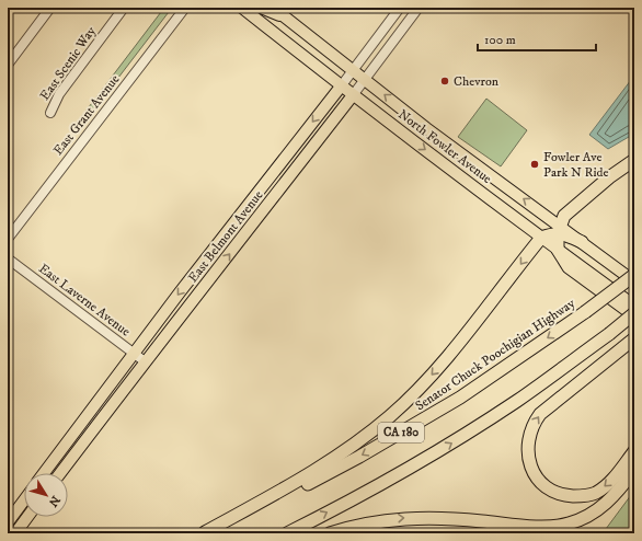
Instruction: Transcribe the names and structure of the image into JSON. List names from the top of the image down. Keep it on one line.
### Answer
{"streets":{"highway":["Senator Chuck Poochigian Highway","CA 180"],"main road":["North Fowler Avenue","East Belmont Avenue"],"street":["East Scenic Way","East Grant Avenue","East Laverne Avenue"]},"crossings":[["North Fowler Avenue","East Belmont Avenue"],["East Belmont Avenue","East Laverne Avenue"]],"places":["Chevron","Fowler Ave Park N Ride"],"scale_bar":"100 m","north":"bottom right"}
